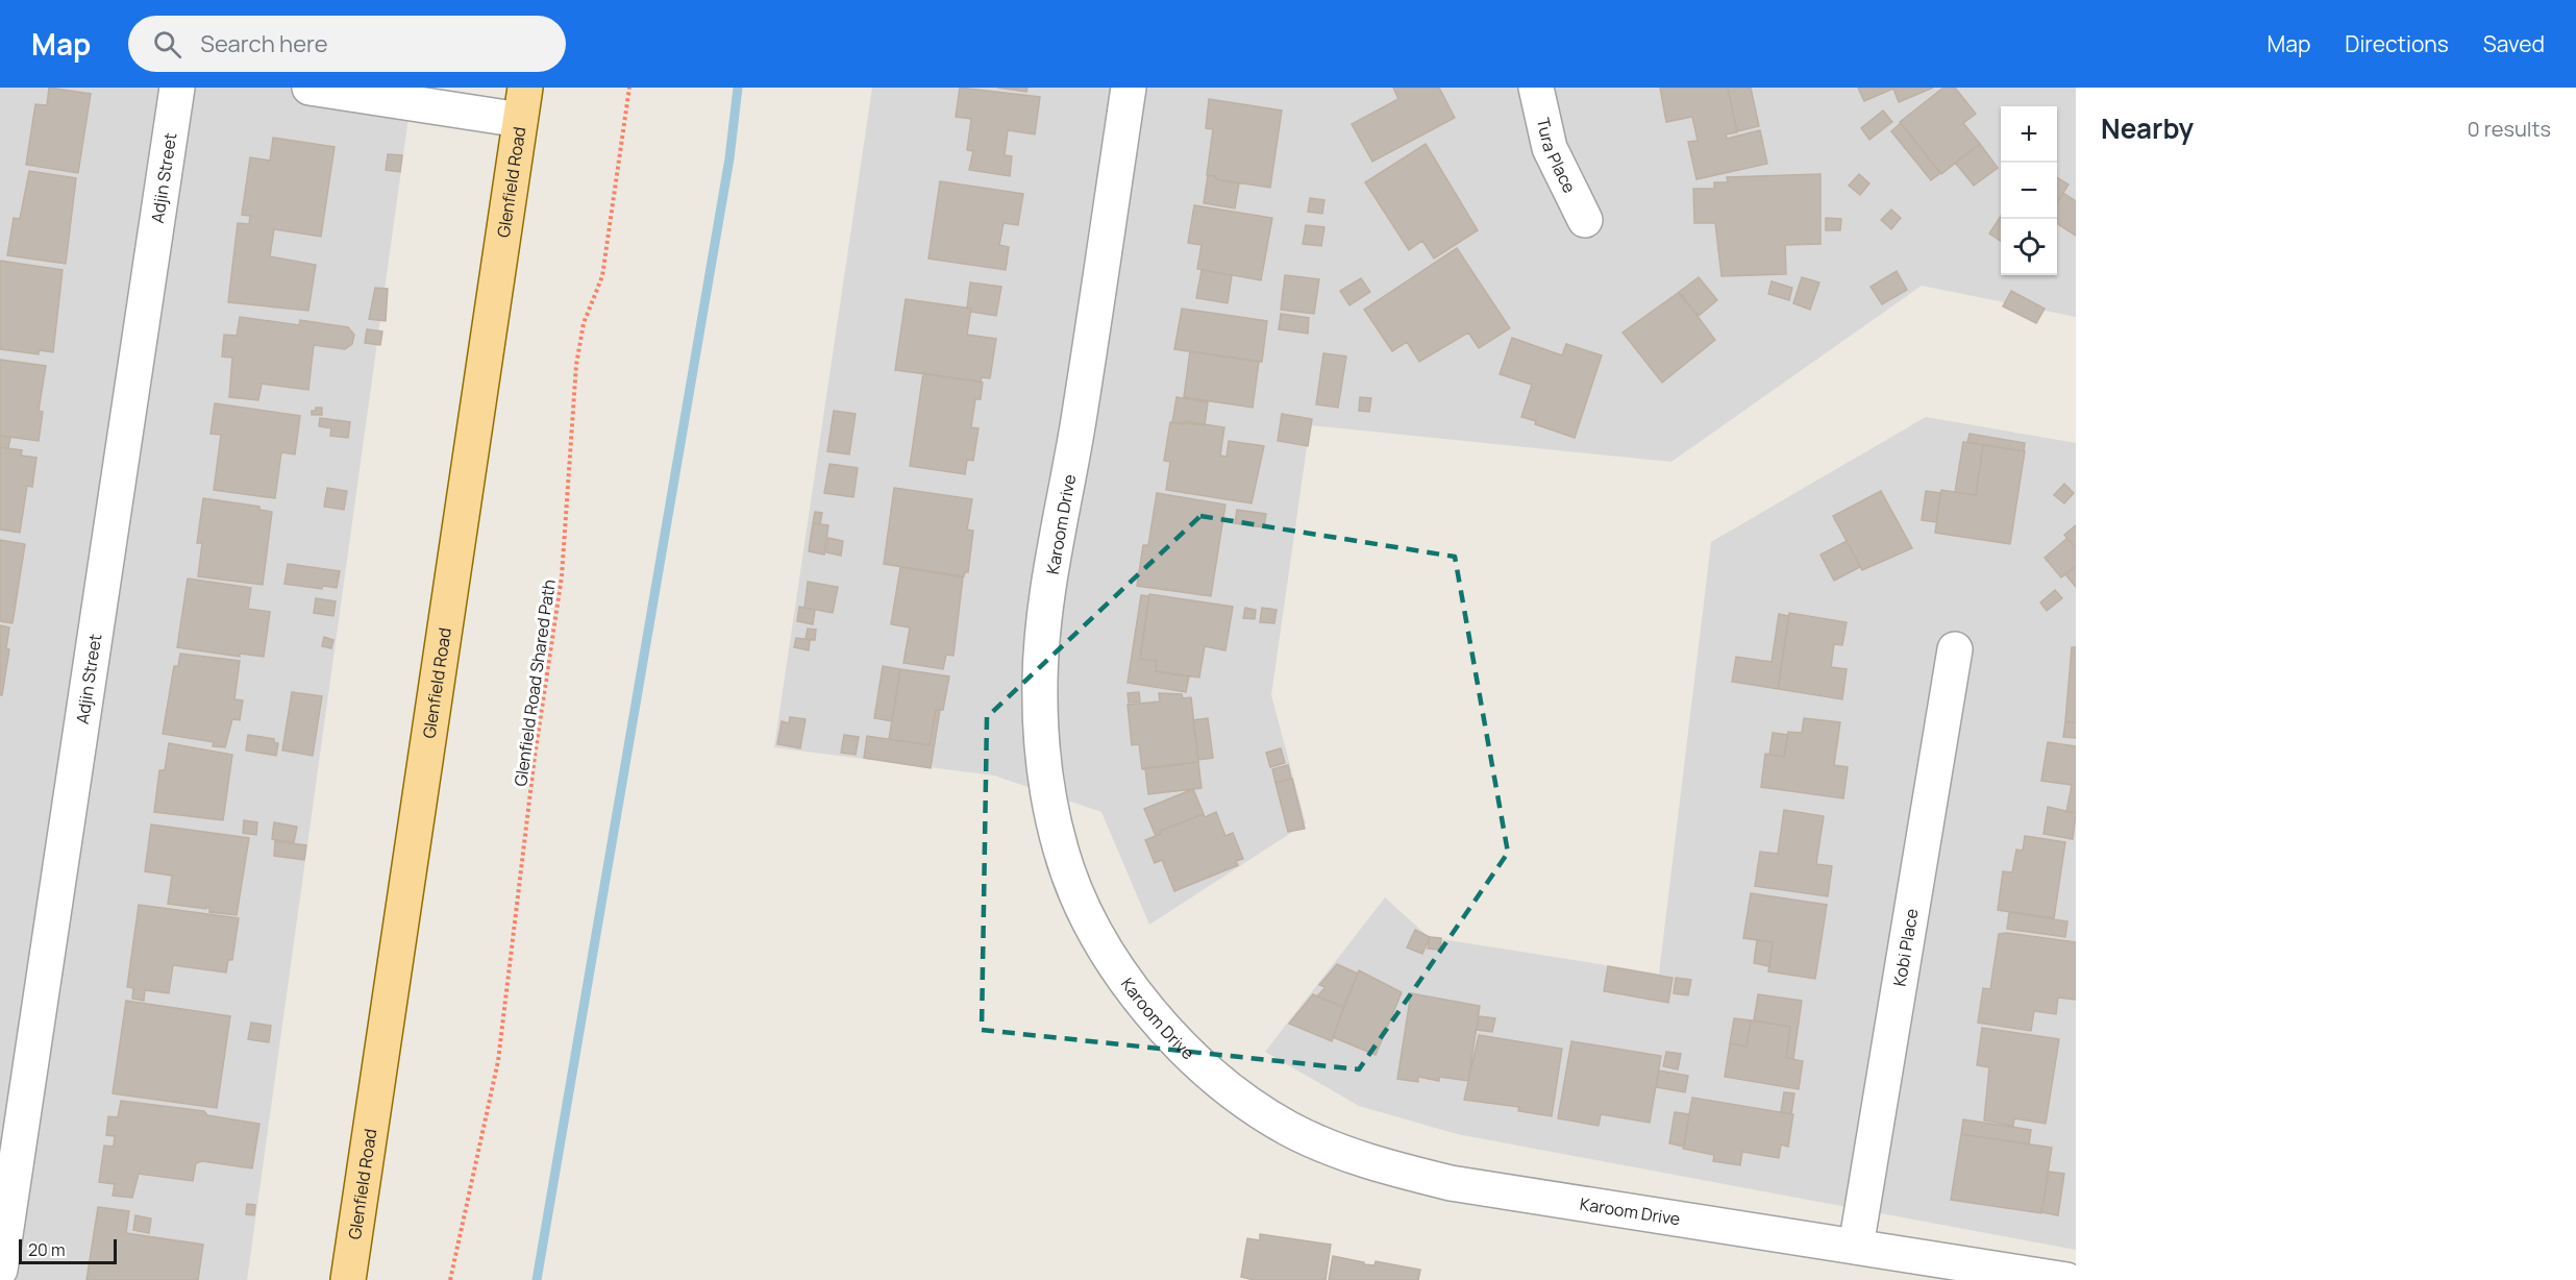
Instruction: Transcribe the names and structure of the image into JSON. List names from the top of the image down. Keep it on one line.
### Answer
{"streets":{"main road":["Glenfield Road"],"street":["Tura Place","Adjin Street","Karoom Drive","Kobi Place"],"path":["Glenfield Road Shared Path"]},"crossings":[["Karoom Drive","Kobi Place"]],"scale_bar":"20 m","page":{"header":"Map","search":"Search here","nav":["Map","Directions","Saved"],"heading":["Nearby","0 results"],"map_buttons":["+","−"],"scale":"20 m"}}
